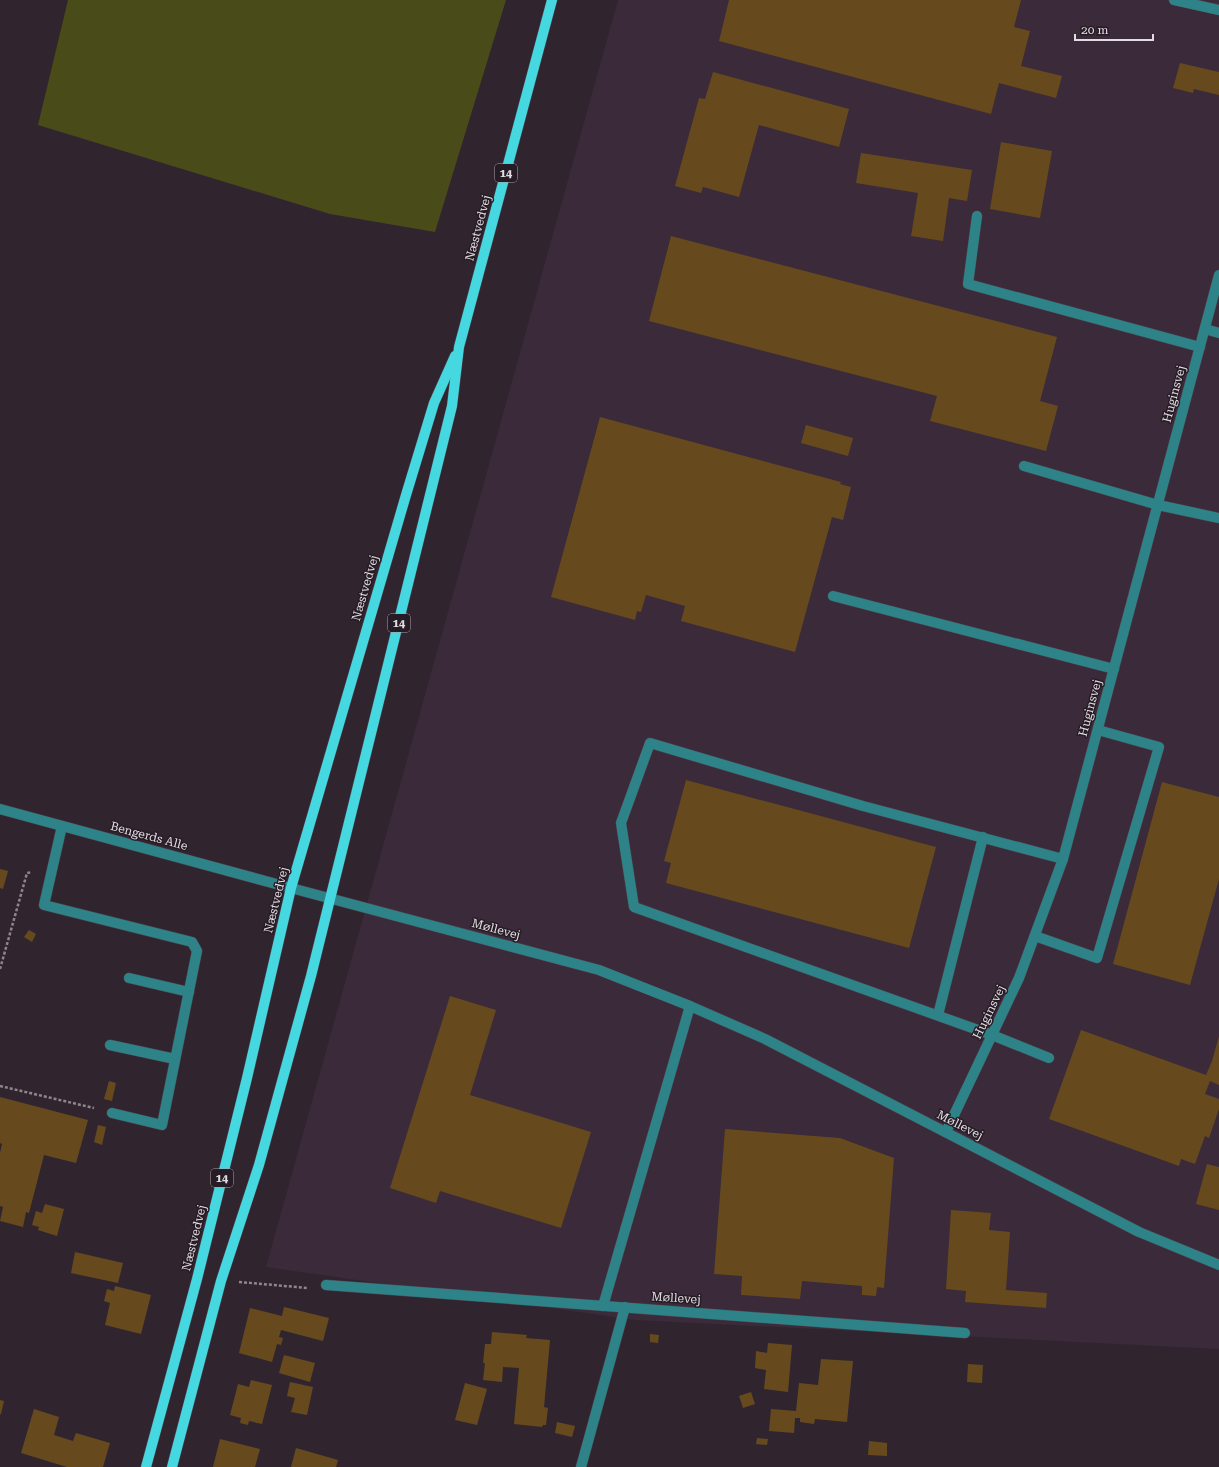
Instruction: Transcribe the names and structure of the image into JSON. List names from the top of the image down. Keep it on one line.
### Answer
{"streets":{"main road":["14","Næstvedvej"],"street":["Huginsvej","Bengerds Alle","Møllevej"]},"crossings":[["Næstvedvej","Bengerds Alle"],["Næstvedvej","Møllevej"],["Huginsvej","Møllevej"],["Bengerds Alle","Møllevej"]],"scale_bar":"20 m"}
